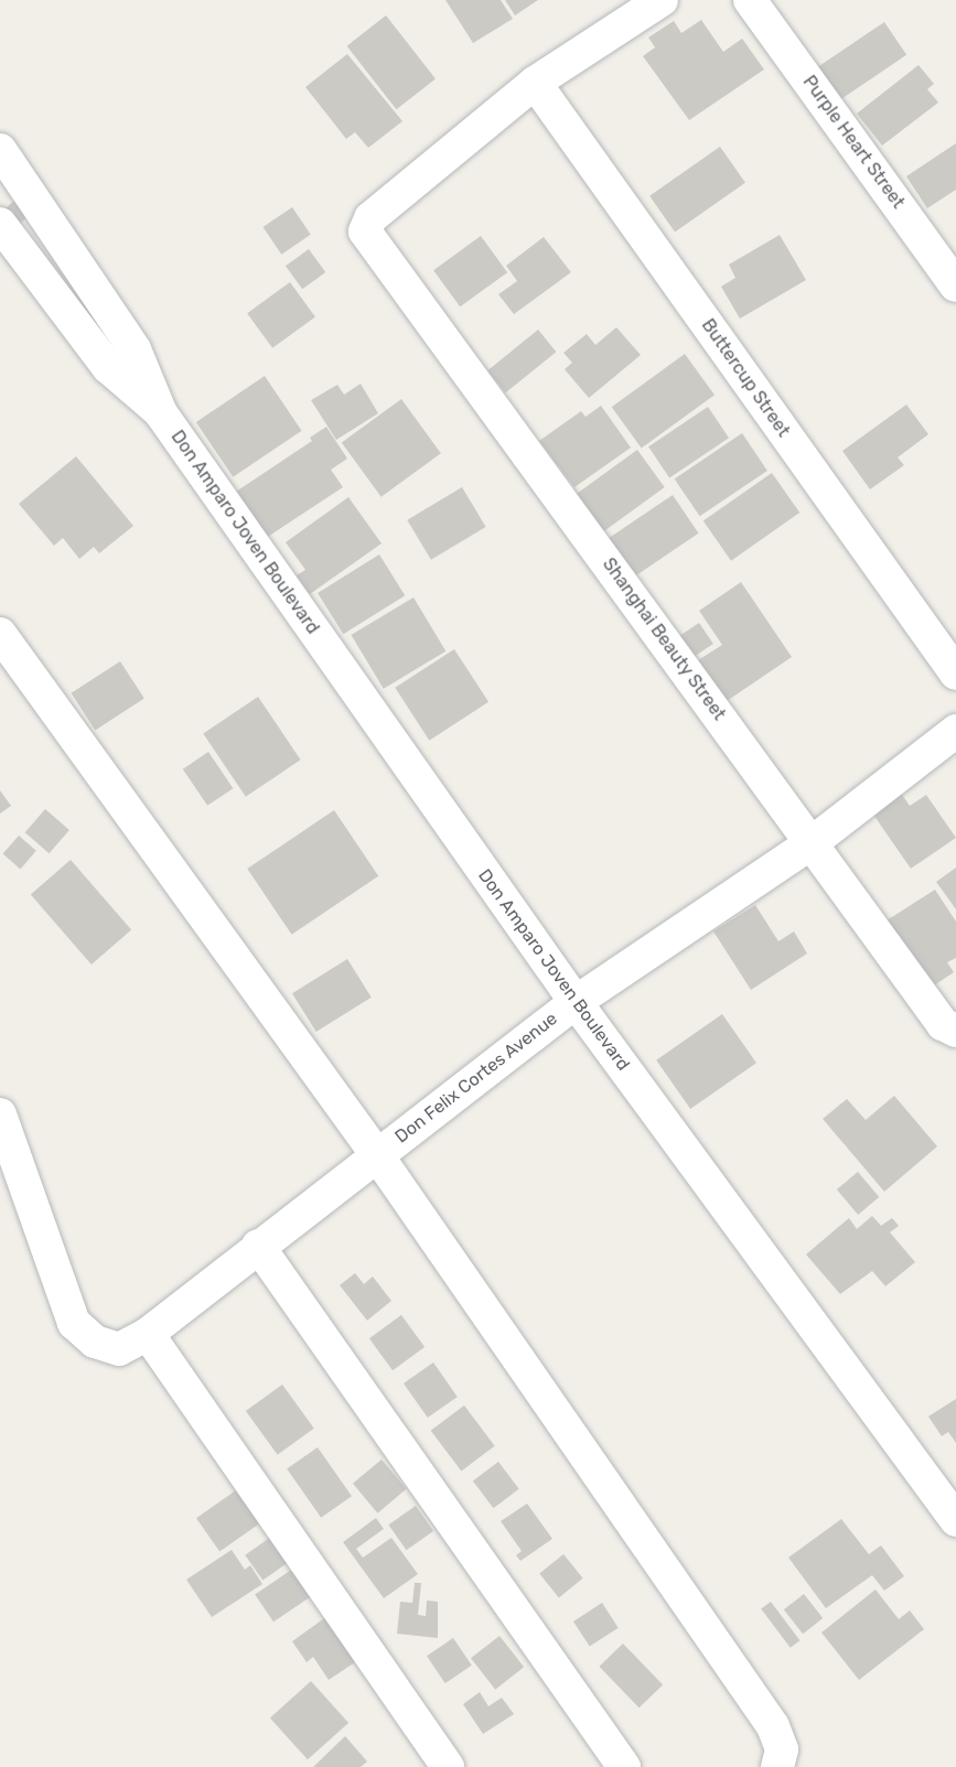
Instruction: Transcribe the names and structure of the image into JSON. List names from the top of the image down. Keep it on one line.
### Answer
{"streets":{"street":["Purple Heart Street","Buttercup Street","Don Amparo Joven Boulevard","Shanghai Beauty Street","Don Felix Cortes Avenue"]},"crossings":[["Buttercup Street","Shanghai Beauty Street"],["Don Amparo Joven Boulevard","Don Felix Cortes Avenue"],["Shanghai Beauty Street","Don Felix Cortes Avenue"]]}
